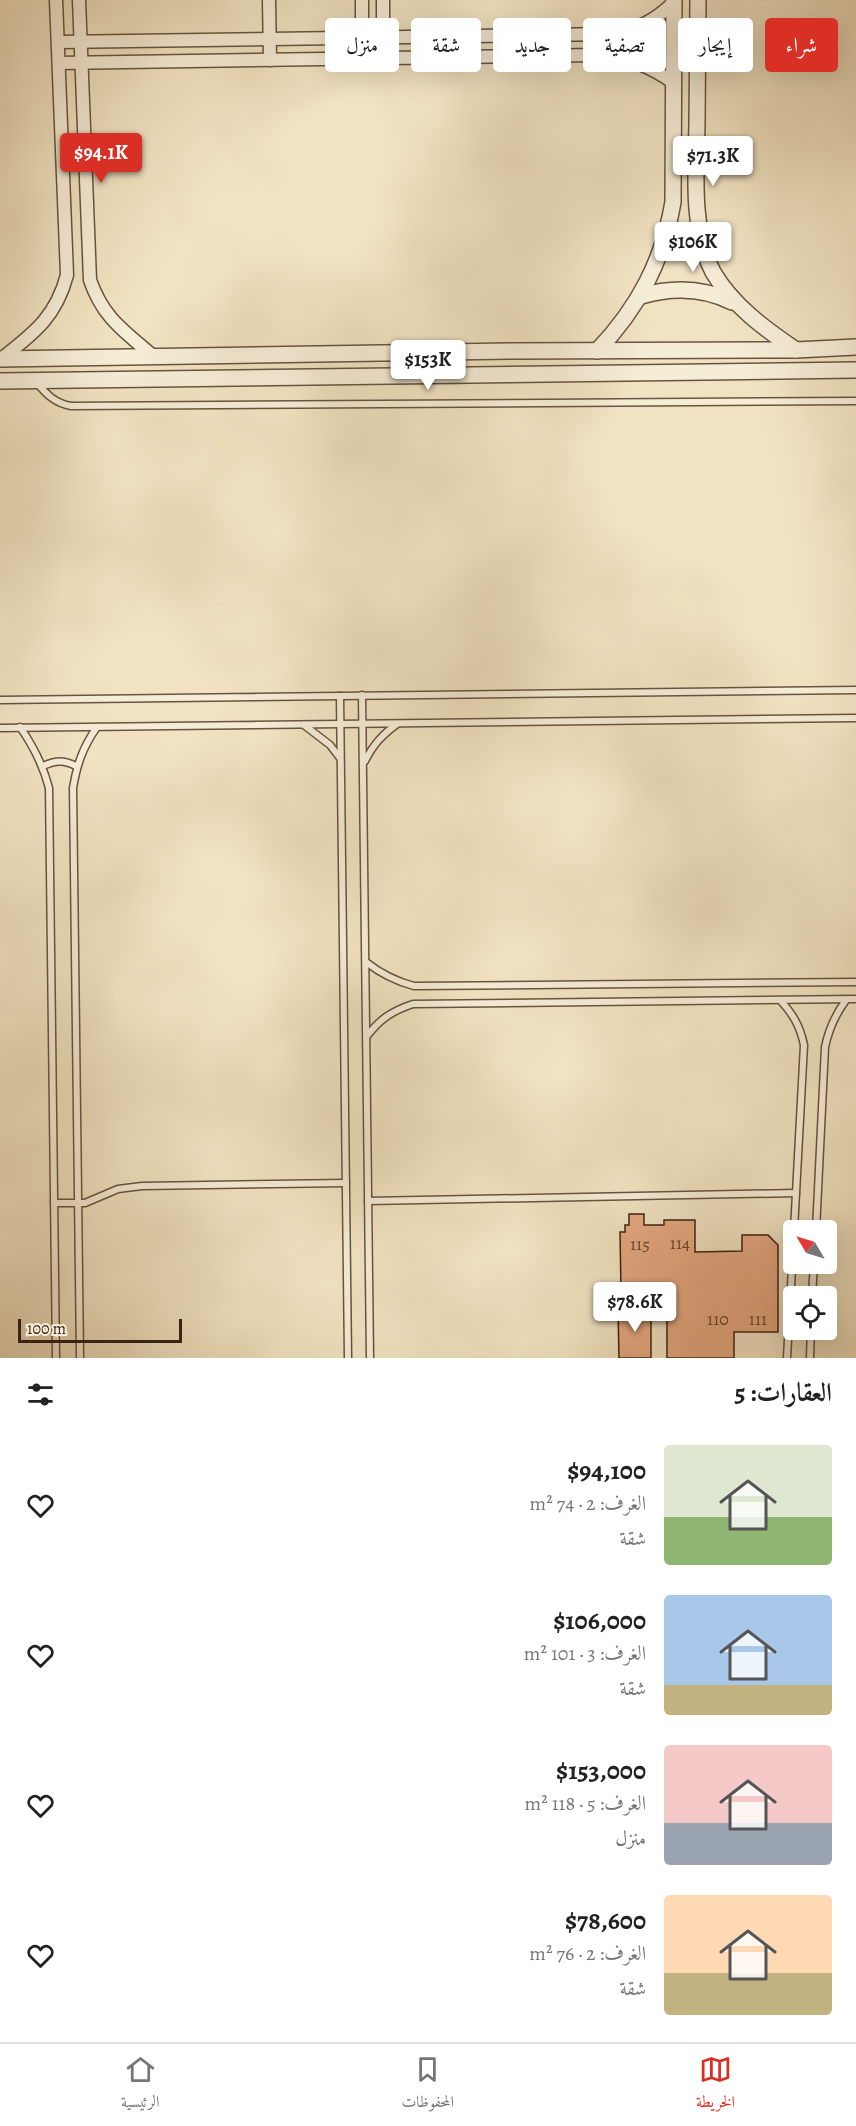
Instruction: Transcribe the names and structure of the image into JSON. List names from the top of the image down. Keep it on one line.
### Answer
{"house_numbers":["114","115","110","111"],"scale_bar":"100 m","north":"top left","page":{"chip":["شراء","إيجار","تصفية","جديد","شقة","منزل"],"price":["$94.1K","$71.3K","$106K","$153K","$78.6K"],"scale":"100 m","heading":"العقارات: 5","list":[{"name":"$94,100","note":"الغرف: 2 · 74 m² · شقة"},{"name":"$106,000","note":"الغرف: 3 · 101 m² · شقة"},{"name":"$153,000","note":"الغرف: 5 · 118 m² · منزل"},{"name":"$78,600","note":"الغرف: 2 · 76 m² · شقة"}],"tabs":["الخريطة","المحفوظات","الرئيسية"]}}
